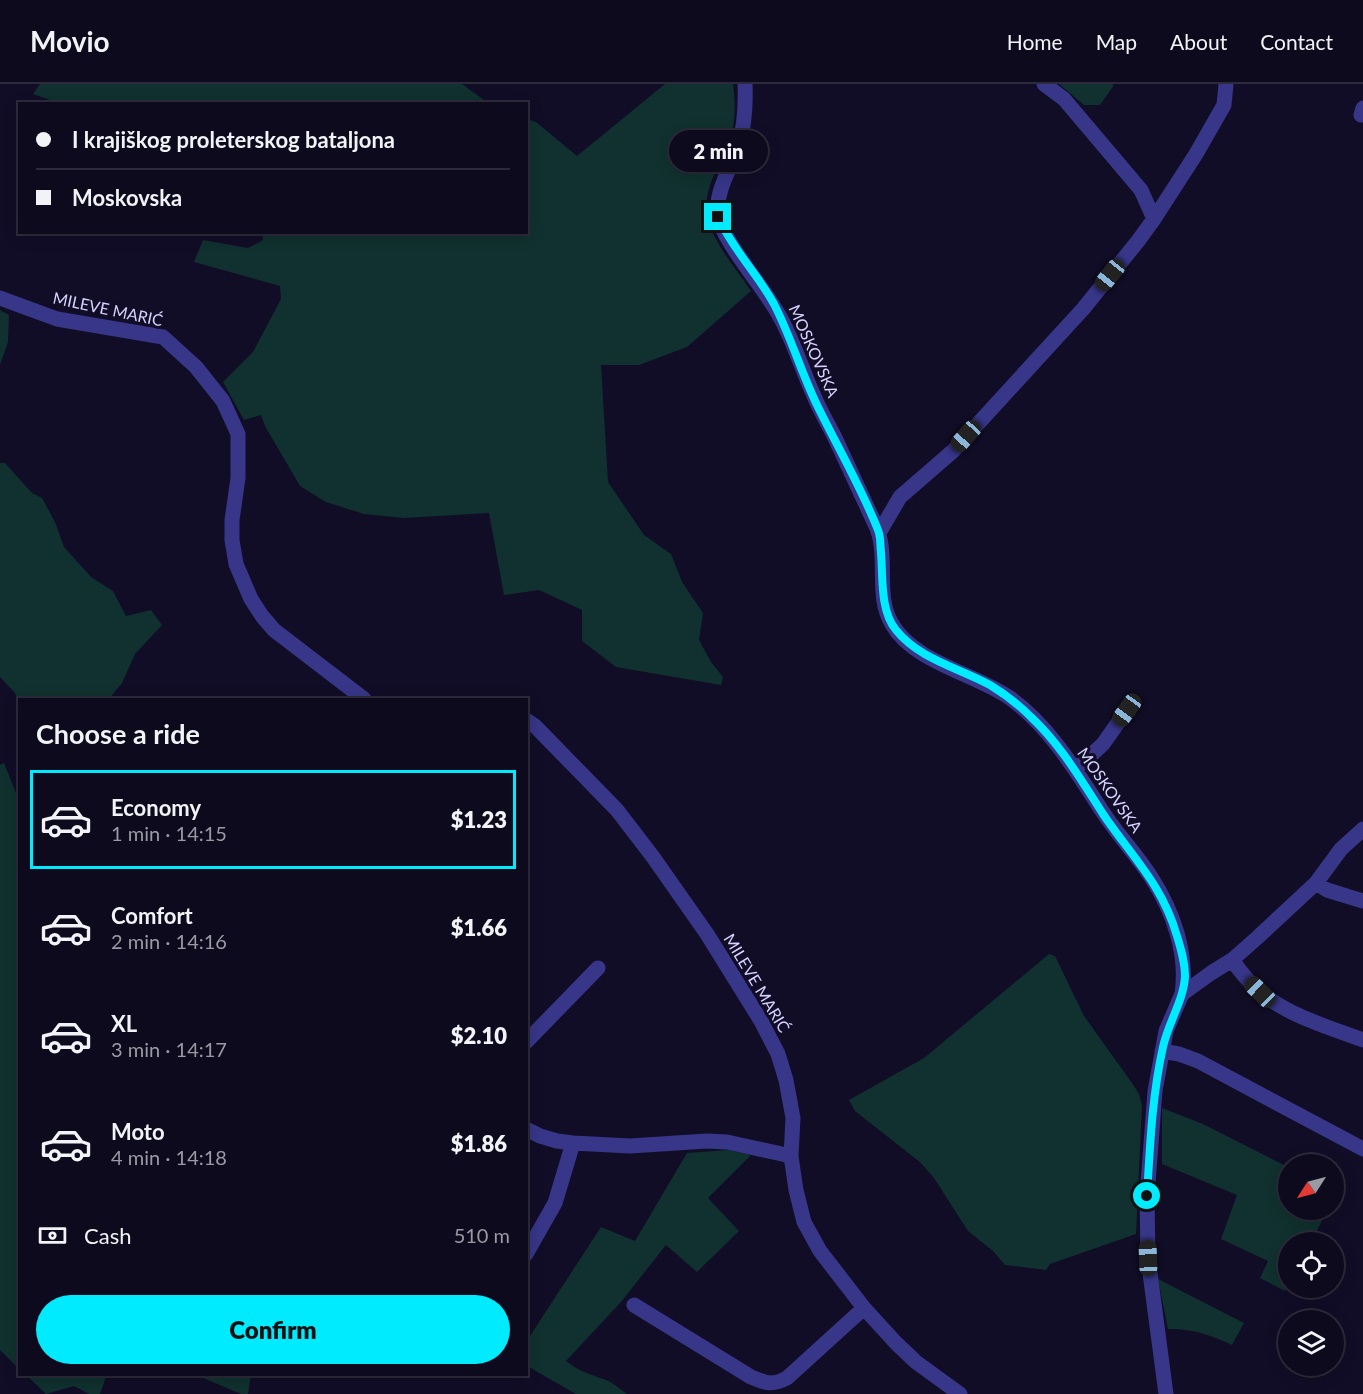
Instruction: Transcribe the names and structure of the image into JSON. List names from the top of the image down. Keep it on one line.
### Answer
{"streets":{"street":["MILEVE MARIĆ","MOSKOVSKA"]},"north":"bottom left","page":{"header":"Movio","nav":["Home","Map","About","Contact"],"banner":["I krajiškog proleterskog bataljona","Moskovska"],"bubble":"2 min","heading":"Choose a ride","list":[{"name":"Economy","note":"1 min · 14:15","value":"$1.23"},{"name":"Comfort","note":"2 min · 14:16","value":"$1.66"},{"name":"XL","note":"3 min · 14:17","value":"$2.10"},{"name":"Moto","note":"4 min · 14:18","value":"$1.86"}],"pay":["Cash","510 m"],"buttons":"Confirm"}}
